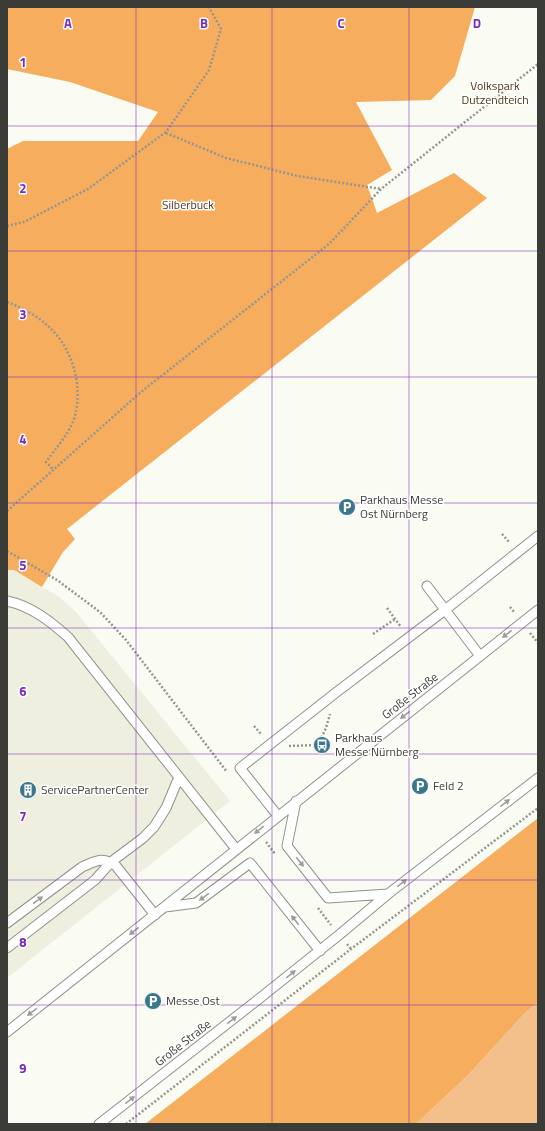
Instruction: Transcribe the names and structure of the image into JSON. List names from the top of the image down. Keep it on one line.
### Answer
{"streets":{"lane":["Große Straße"]},"parks":["Volkspark Dutzendteich","Silberbuck"],"places":{"parking":["Parkhaus Messe Ost Nürnberg","Feld 2","Messe Ost"],"bus stop":["Parkhaus Messe Nürnberg"],"building":["ServicePartnerCenter"]},"grid":{"columns":["A","B","C","D"],"rows":["1","2","3","4","5","6","7","8","9"]}}
